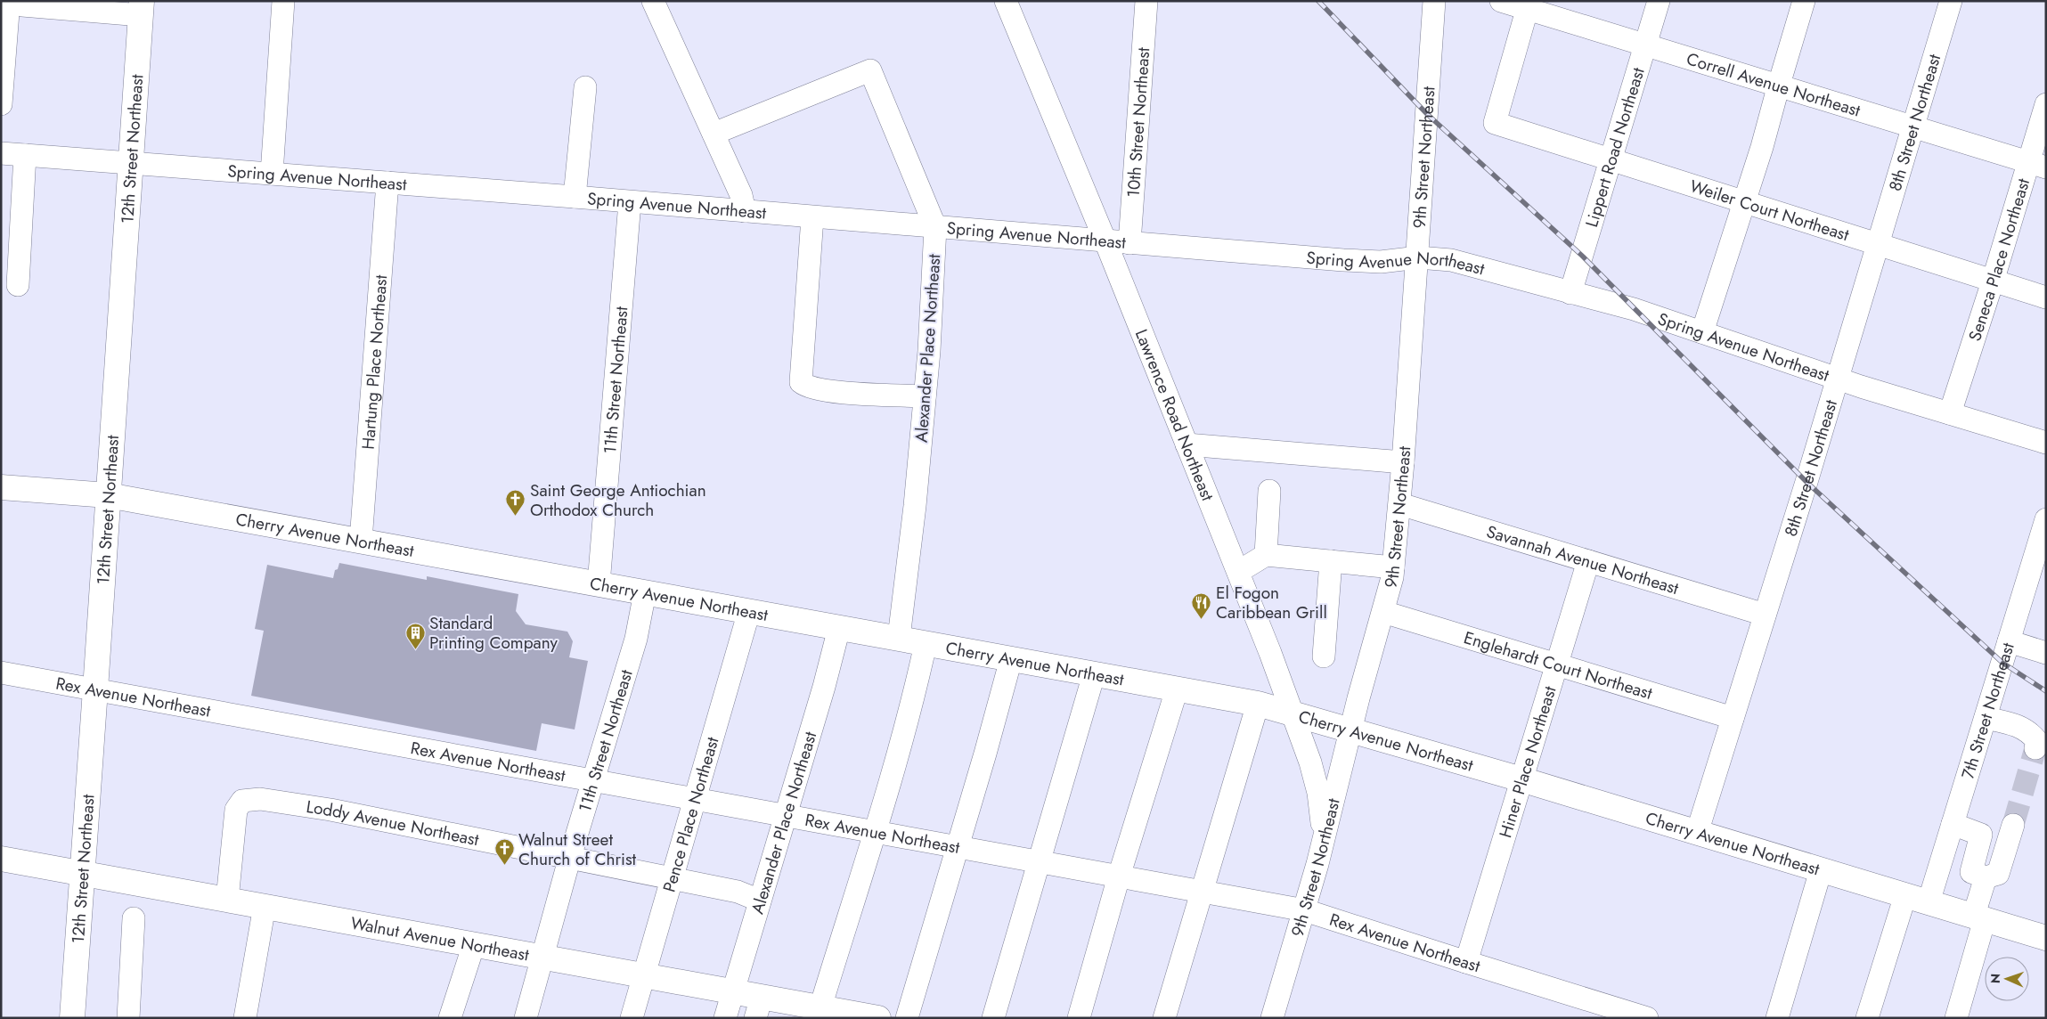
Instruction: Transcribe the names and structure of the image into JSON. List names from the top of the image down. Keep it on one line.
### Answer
{"streets":{"main road":["12th Street Northeast","Cherry Avenue Northeast","Walnut Avenue Northeast"],"street":["Correll Avenue Northeast","10th Street Northeast","8th Street Northeast","Lippert Road Northeast","9th Street Northeast","Spring Avenue Northeast","Weiler Court Northeast","Seneca Place Northeast","Alexander Place Northeast","Hartung Place Northeast","11th Street Northeast","Lawrence Road Northeast","Savannah Avenue Northeast","Englehardt Court Northeast","Rex Avenue Northeast","7th Street Northeast","Hiner Place Northeast","Pence Place Northeast","Loddy Avenue Northeast"]},"crossings":[["Correll Avenue Northeast","8th Street Northeast"],["Correll Avenue Northeast","Lippert Road Northeast"],["Correll Avenue Northeast","Weiler Court Northeast"],["Correll Avenue Northeast","Seneca Place Northeast"],["10th Street Northeast","Spring Avenue Northeast"],["8th Street Northeast","Spring Avenue Northeast"],["8th Street Northeast","Weiler Court Northeast"],["8th Street Northeast","Cherry Avenue Northeast"],["8th Street Northeast","Savannah Avenue Northeast"],["8th Street Northeast","Englehardt Court Northeast"],["Lippert Road Northeast","Spring Avenue Northeast"],["Lippert Road Northeast","Weiler Court Northeast"],["12th Street Northeast","Spring Avenue Northeast"],["12th Street Northeast","Cherry Avenue Northeast"],["12th Street Northeast","Rex Avenue Northeast"],["12th Street Northeast","Walnut Avenue Northeast"],["9th Street Northeast","Spring Avenue Northeast"],["9th Street Northeast","Lawrence Road Northeast"],["9th Street Northeast","Cherry Avenue Northeast"],["9th Street Northeast","Savannah Avenue Northeast"],["9th Street Northeast","Englehardt Court Northeast"],["9th Street Northeast","Rex Avenue Northeast"],["Spring Avenue Northeast","Seneca Place Northeast"],["Spring Avenue Northeast","Alexander Place Northeast"],["Spring Avenue Northeast","Hartung Place Northeast"],["Spring Avenue Northeast","11th Street Northeast"],["Spring Avenue Northeast","Lawrence Road Northeast"],["Weiler Court Northeast","Seneca Place Northeast"],["Alexander Place Northeast","Cherry Avenue Northeast"],["Alexander Place Northeast","Rex Avenue Northeast"],["Alexander Place Northeast","Loddy Avenue Northeast"],["Alexander Place Northeast","Walnut Avenue Northeast"],["Hartung Place Northeast","Cherry Avenue Northeast"],["11th Street Northeast","Cherry Avenue Northeast"],["11th Street Northeast","Rex Avenue Northeast"],["11th Street Northeast","Loddy Avenue Northeast"],["11th Street Northeast","Walnut Avenue Northeast"],["Lawrence Road Northeast","Cherry Avenue Northeast"],["Cherry Avenue Northeast","7th Street Northeast"],["Cherry Avenue Northeast","Hiner Place Northeast"],["Cherry Avenue Northeast","Pence Place Northeast"],["Savannah Avenue Northeast","Hiner Place Northeast"],["Englehardt Court Northeast","Hiner Place Northeast"],["Rex Avenue Northeast","Hiner Place Northeast"],["Rex Avenue Northeast","Pence Place Northeast"],["Pence Place Northeast","Loddy Avenue Northeast"],["Pence Place Northeast","Walnut Avenue Northeast"],["Loddy Avenue Northeast","Walnut Avenue Northeast"]],"places":{"church":["Saint George Antiochian Orthodox Church","Walnut Street Church of Christ"],"restaurant":["El Fogon Caribbean Grill"],"building":["Standard Printing Company"]},"north":"left"}
